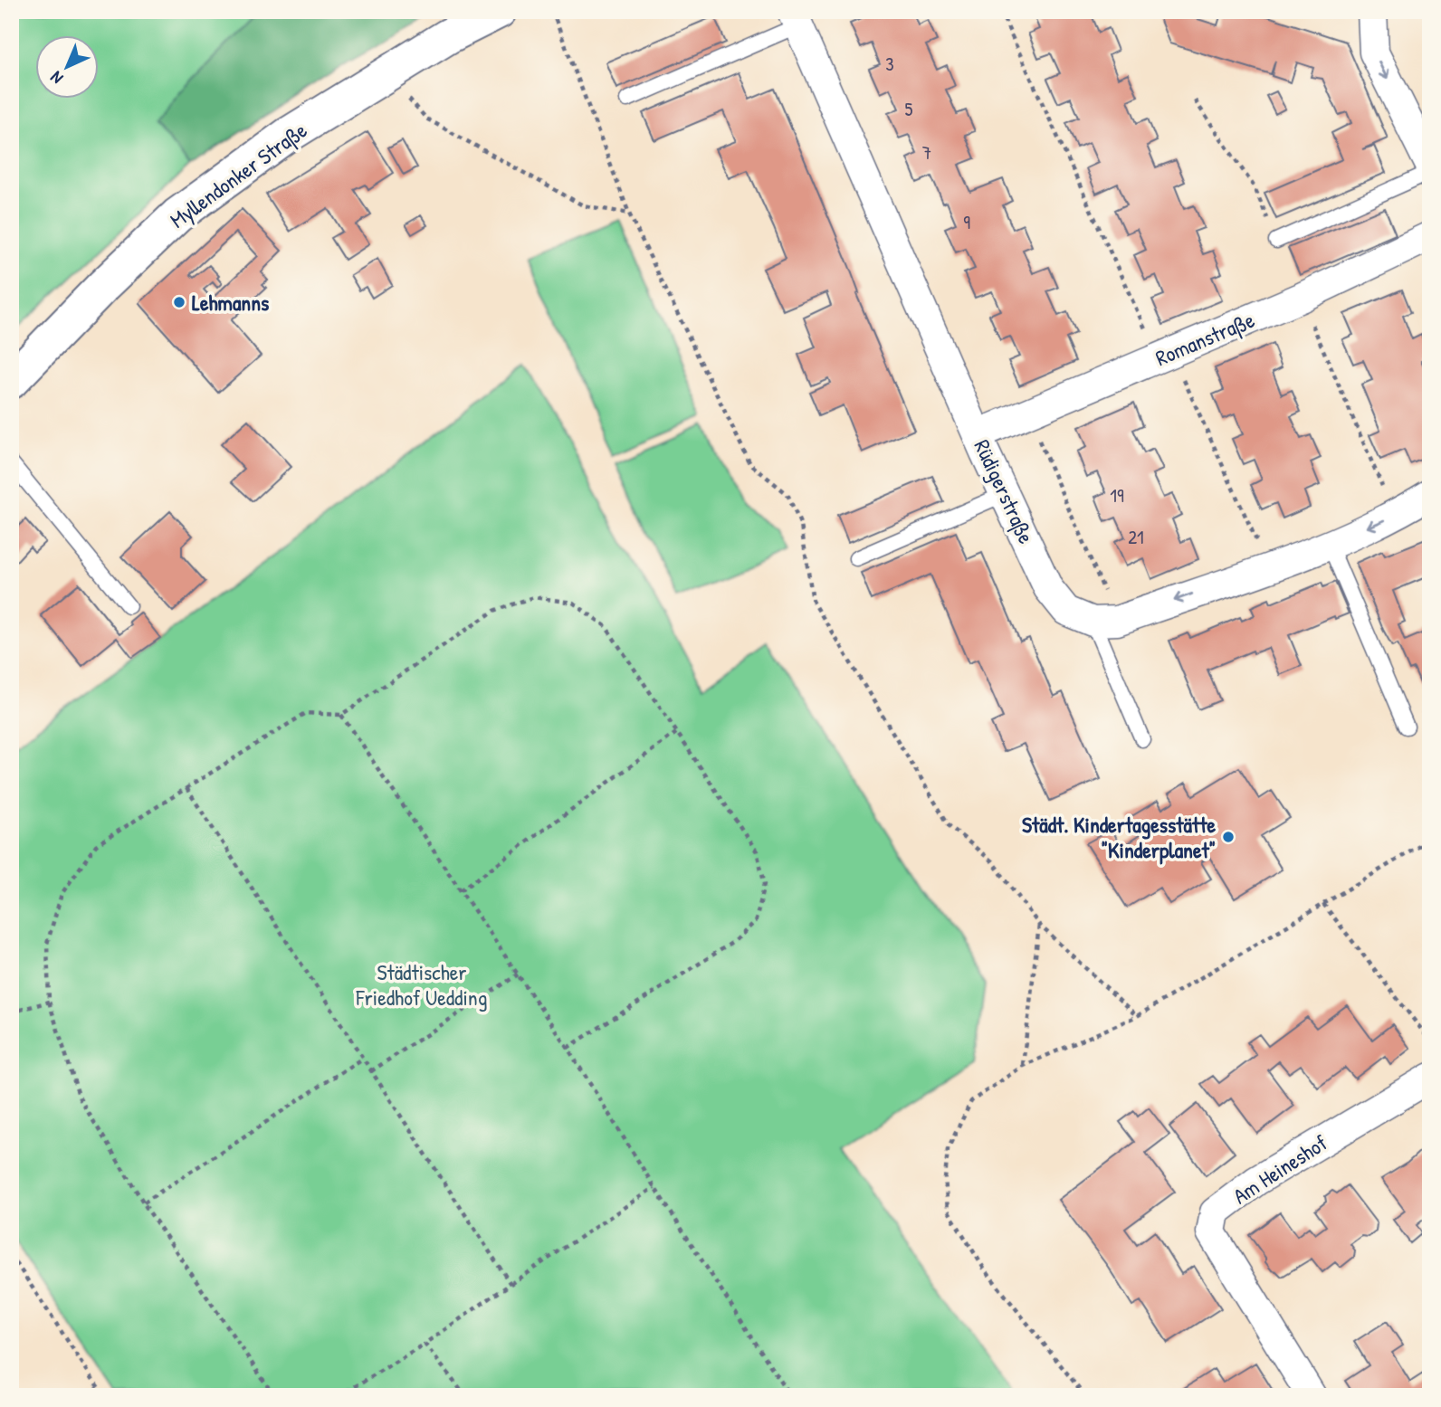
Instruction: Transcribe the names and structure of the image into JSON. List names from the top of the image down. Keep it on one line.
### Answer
{"streets":{"street":["Myllendonker Straße","Romanstraße","Rüdigerstraße","Am Heineshof"]},"crossings":[["Romanstraße","Rüdigerstraße"]],"parks":["Städtischer Friedhof Uedding"],"places":["Lehmanns","Städt. Kindertagesstätte \"Kinderplanet\""],"house_numbers":["3","5","7","9","19","21"],"north":"bottom left"}
